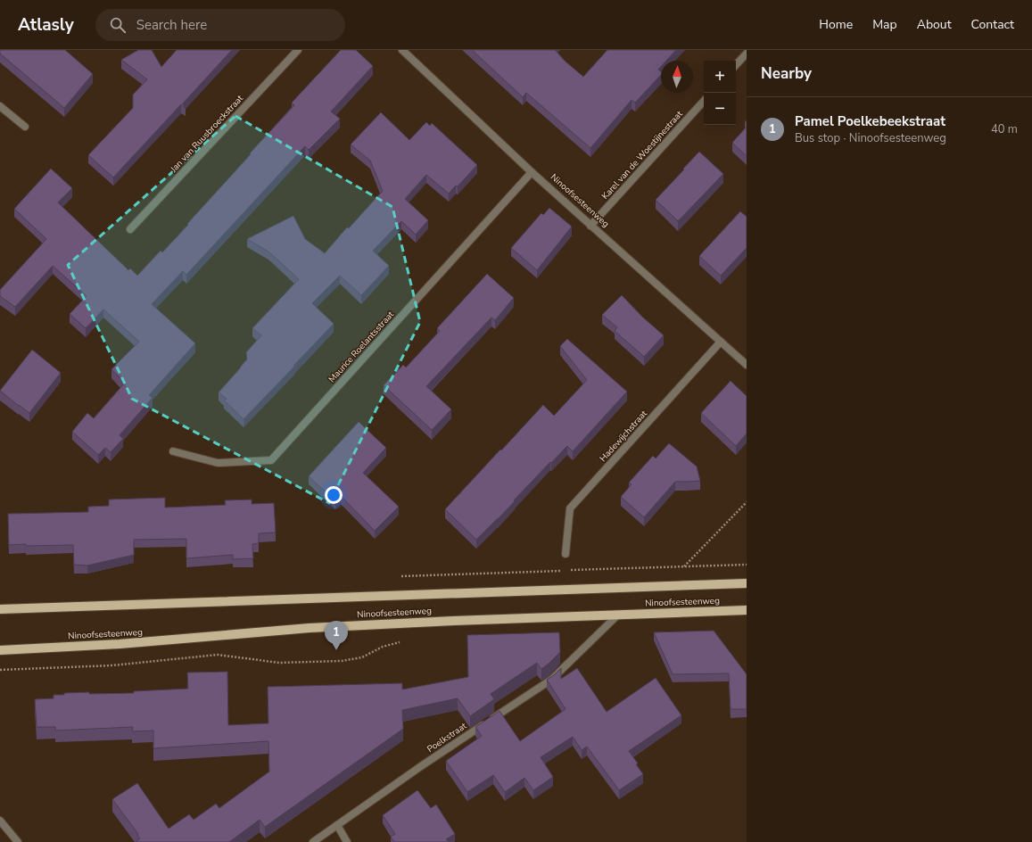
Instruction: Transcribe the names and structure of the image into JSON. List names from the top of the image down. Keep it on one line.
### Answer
{"streets":{"main road":["Ninoofsesteenweg"],"street":["Jan van Ruusbroeckstraat","Karel van de Woestijnestraat","Maurice Roelantsstraat","Hadewijchstraat","Poelkstraat"]},"crossings":[["Karel van de Woestijnestraat","Ninoofsesteenweg"],["Ninoofsesteenweg","Maurice Roelantsstraat"],["Ninoofsesteenweg","Hadewijchstraat"],["Ninoofsesteenweg","Poelkstraat"]],"north":"top","page":{"header":"Atlasly","search":"Search here","nav":["Home","Map","About","Contact"],"heading":"Nearby","map_buttons":["+","−"],"list":[{"mark":"1","name":"Pamel Poelkebeekstraat","note":"Bus stop · Ninoofsesteenweg","value":"40 m"}],"pins":"1"}}
